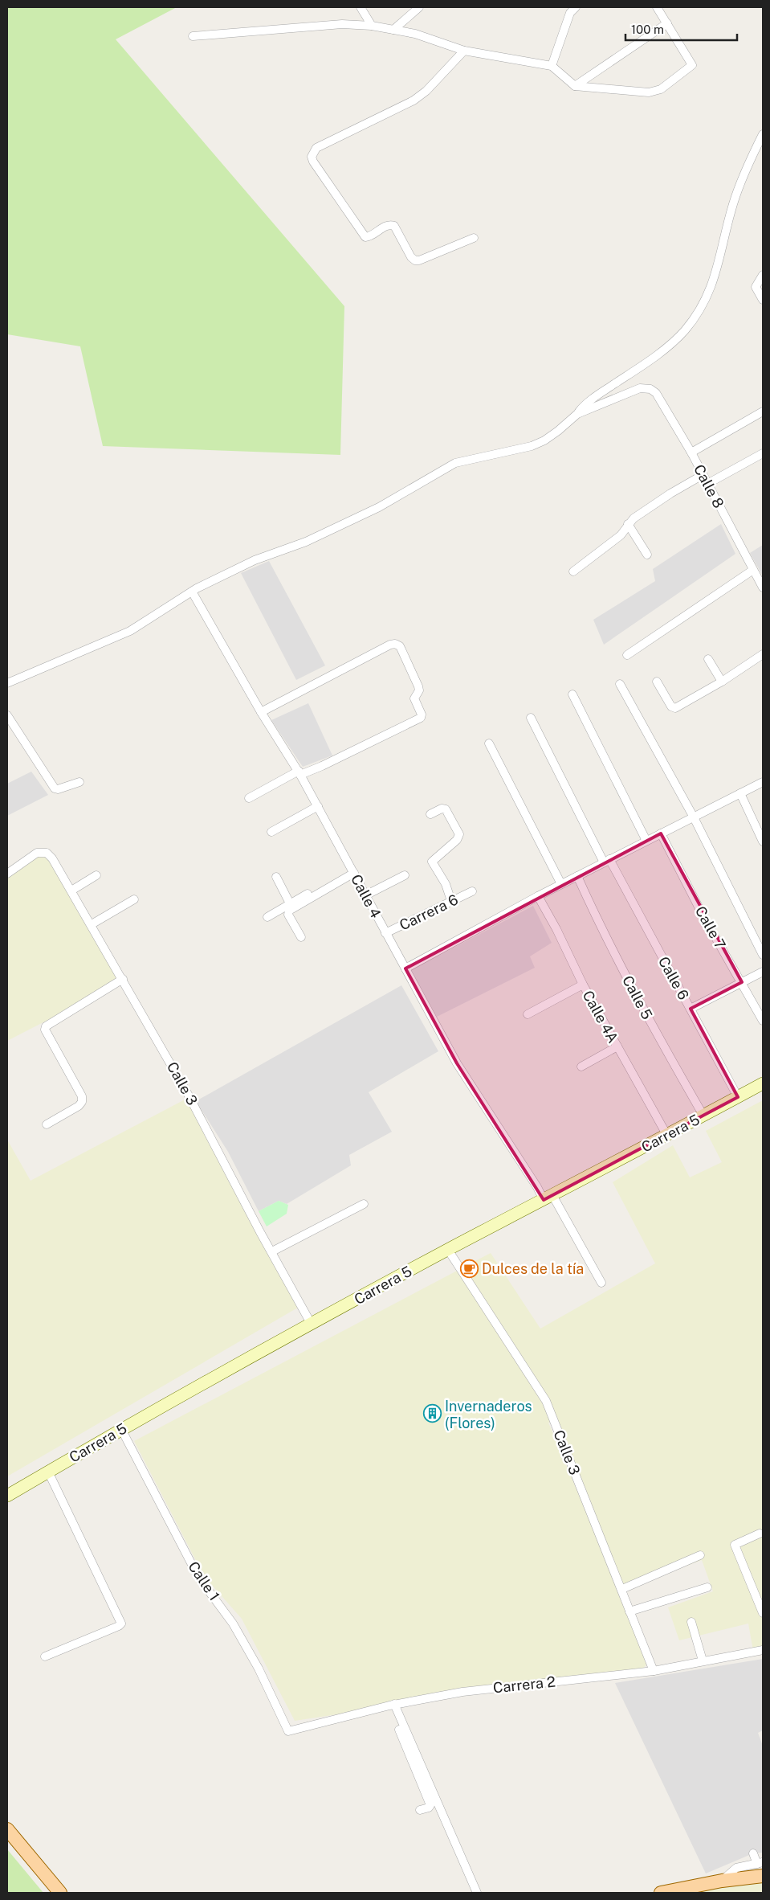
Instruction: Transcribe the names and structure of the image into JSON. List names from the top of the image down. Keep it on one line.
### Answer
{"streets":{"main road":["Carrera 5"],"street":["Calle 8","Calle 4","Carrera 6","Calle 7","Calle 6","Calle 5","Calle 4A","Calle 3","Calle 1","Carrera 2"]},"crossings":[["Calle 4","Carrera 6"],["Calle 4","Carrera 5"],["Calle 6","Carrera 5"],["Calle 5","Carrera 5"],["Calle 4A","Carrera 5"],["Calle 3","Carrera 5"],["Calle 3","Carrera 2"],["Carrera 5","Calle 1"],["Calle 1","Carrera 2"]],"places":{"cafe":["Dulces de la tía"],"building":["Invernaderos (Flores)"]},"scale_bar":"100 m"}
